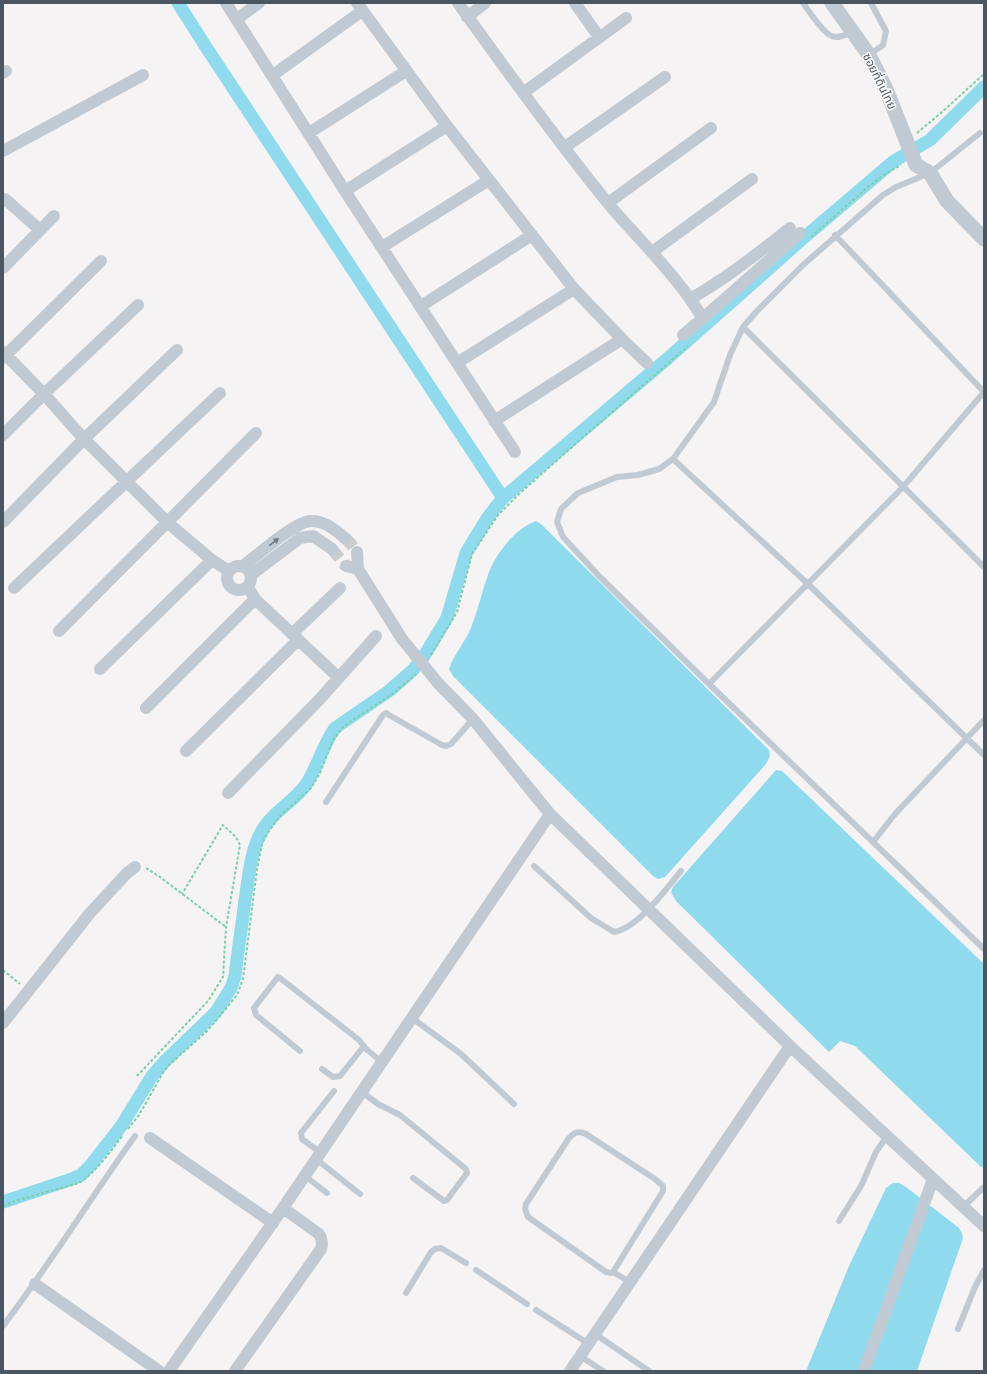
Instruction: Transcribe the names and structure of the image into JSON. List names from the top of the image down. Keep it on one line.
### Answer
{"streets":{"street":["ซอยที่ดินไทย"]}}
